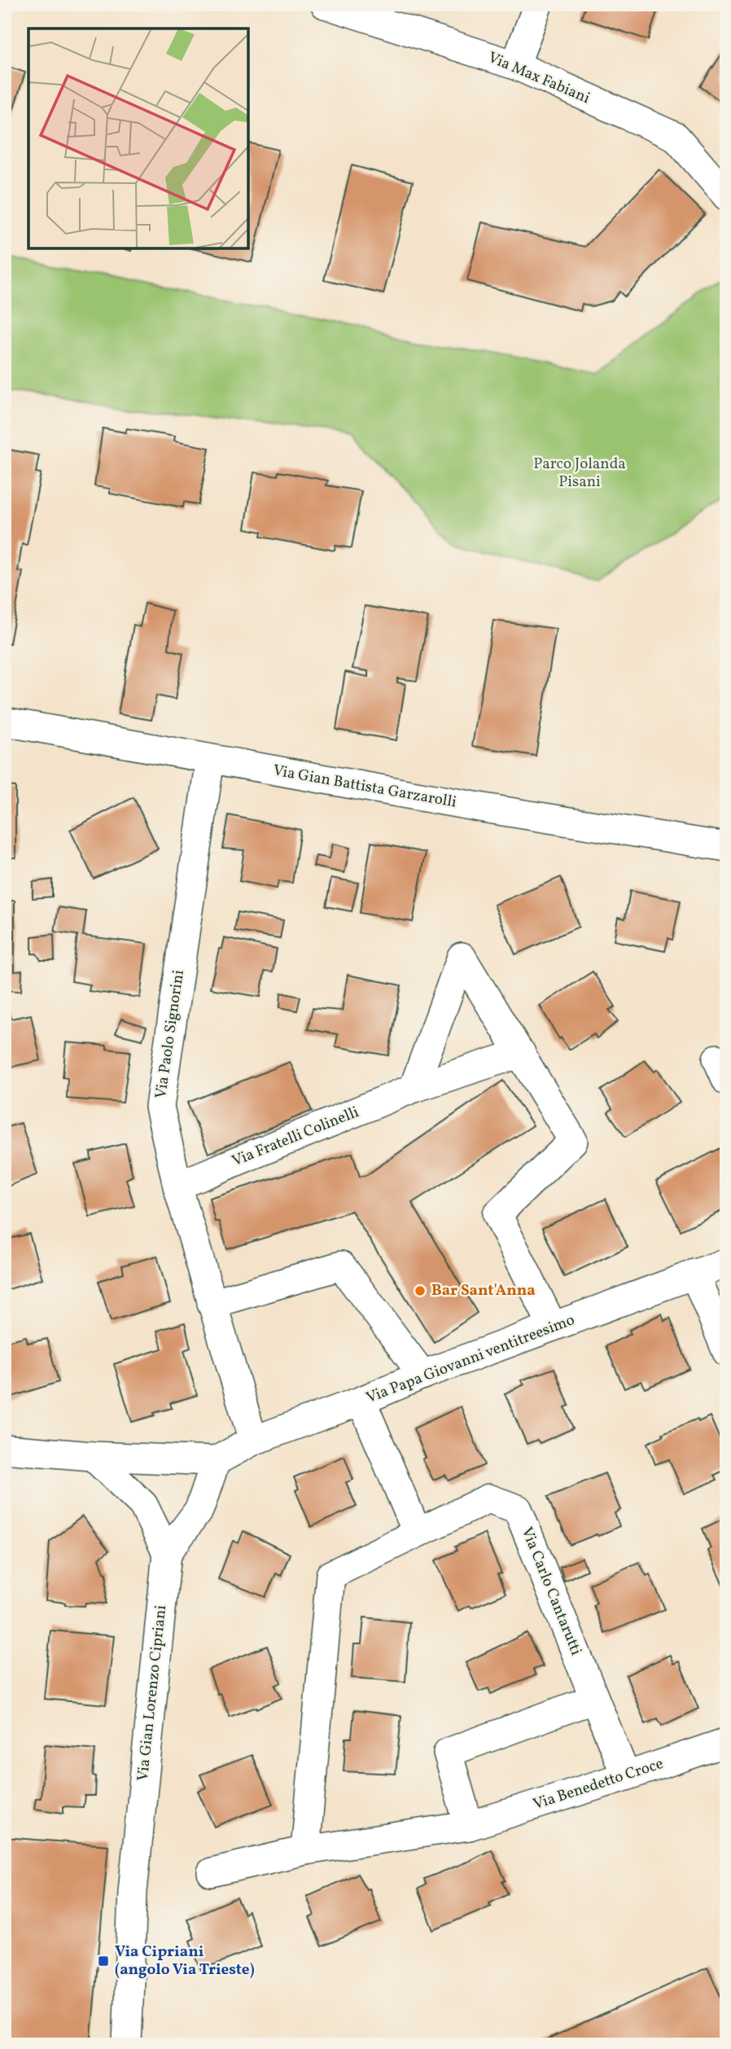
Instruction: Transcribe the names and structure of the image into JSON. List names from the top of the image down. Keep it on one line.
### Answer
{"streets":{"street":["Via Max Fabiani","Via Gian Battista Garzarolli","Via Paolo Signorini","Via Fratelli Colinelli","Via Papa Giovanni ventitreesimo","Via Carlo Cantarutti","Via Gian Lorenzo Cipriani","Via Benedetto Croce"]},"crossings":[["Via Gian Battista Garzarolli","Via Paolo Signorini"],["Via Paolo Signorini","Via Fratelli Colinelli"],["Via Paolo Signorini","Via Papa Giovanni ventitreesimo"],["Via Carlo Cantarutti","Via Benedetto Croce"]],"parks":["Parco Jolanda Pisani"],"places":{"other":["Bar Sant'Anna"],"transit":["Via Cipriani (angolo Via Trieste)"]}}
